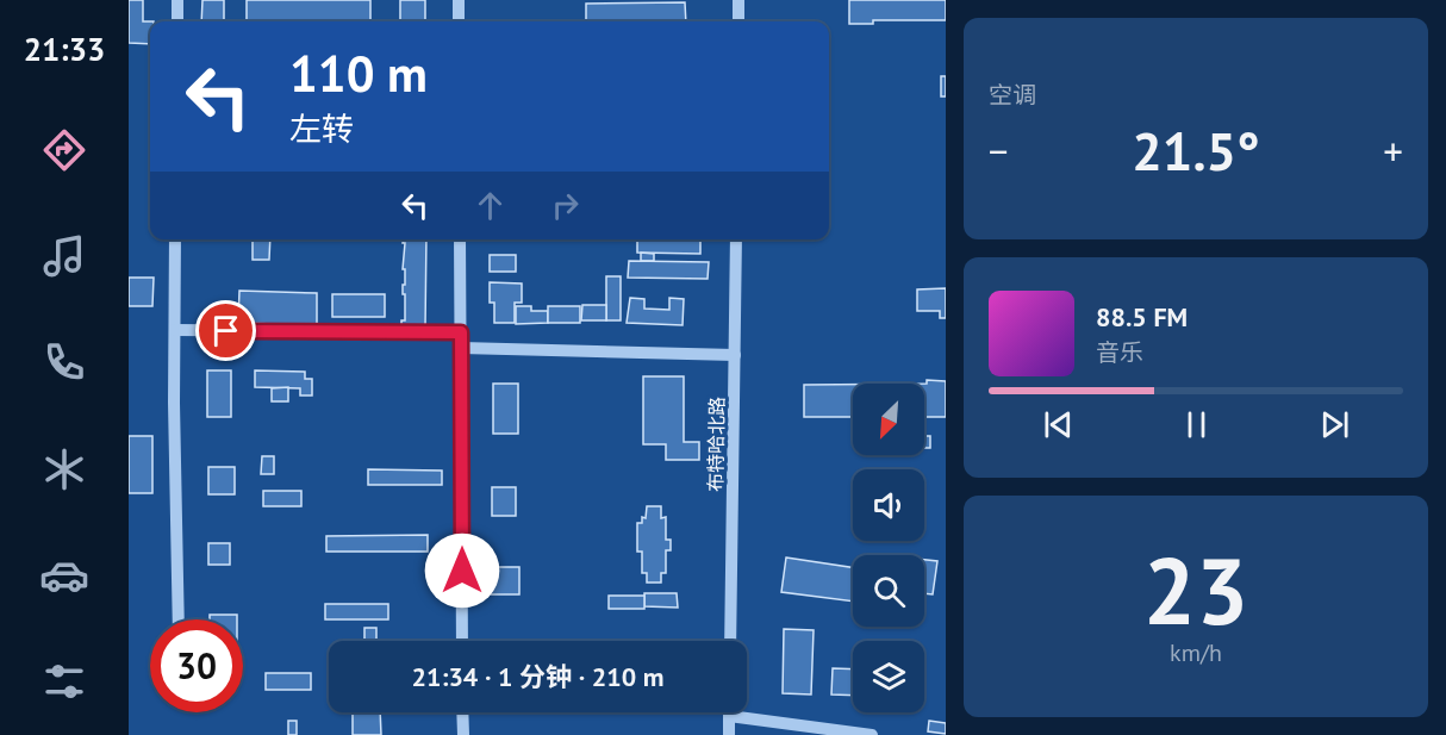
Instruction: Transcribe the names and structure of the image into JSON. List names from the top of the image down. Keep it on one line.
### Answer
{"streets":{"street":["布特哈北路"]},"north":"bottom left","page":{"tabs":"21:33","tile":["空调",["23","km/h"]],"turn":["110 m","左转"],"heat":["−","21.5°","+"],"song":["88.5 FM","音乐"],"limit":"30","trip":"21:34 · 1 分钟 · 210 m"}}
